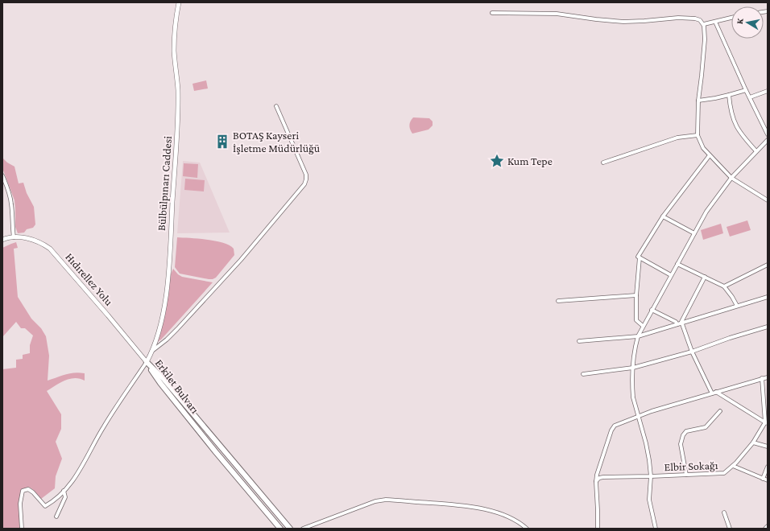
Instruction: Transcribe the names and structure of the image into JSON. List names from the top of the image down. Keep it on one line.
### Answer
{"streets":{"main road":["Erkilet Bulvarı"],"street":["Bülbülpınarı Caddesi","Hıdırellez Yolu","Elbir Sokağı"]},"crossings":[["Bülbülpınarı Caddesi","Hıdırellez Yolu"],["Bülbülpınarı Caddesi","Erkilet Bulvarı"],["Hıdırellez Yolu","Erkilet Bulvarı"]],"places":{"building":["BOTAŞ Kayseri İşletme Müdürlüğü"],"place":["Kum Tepe"]},"north":"left"}
